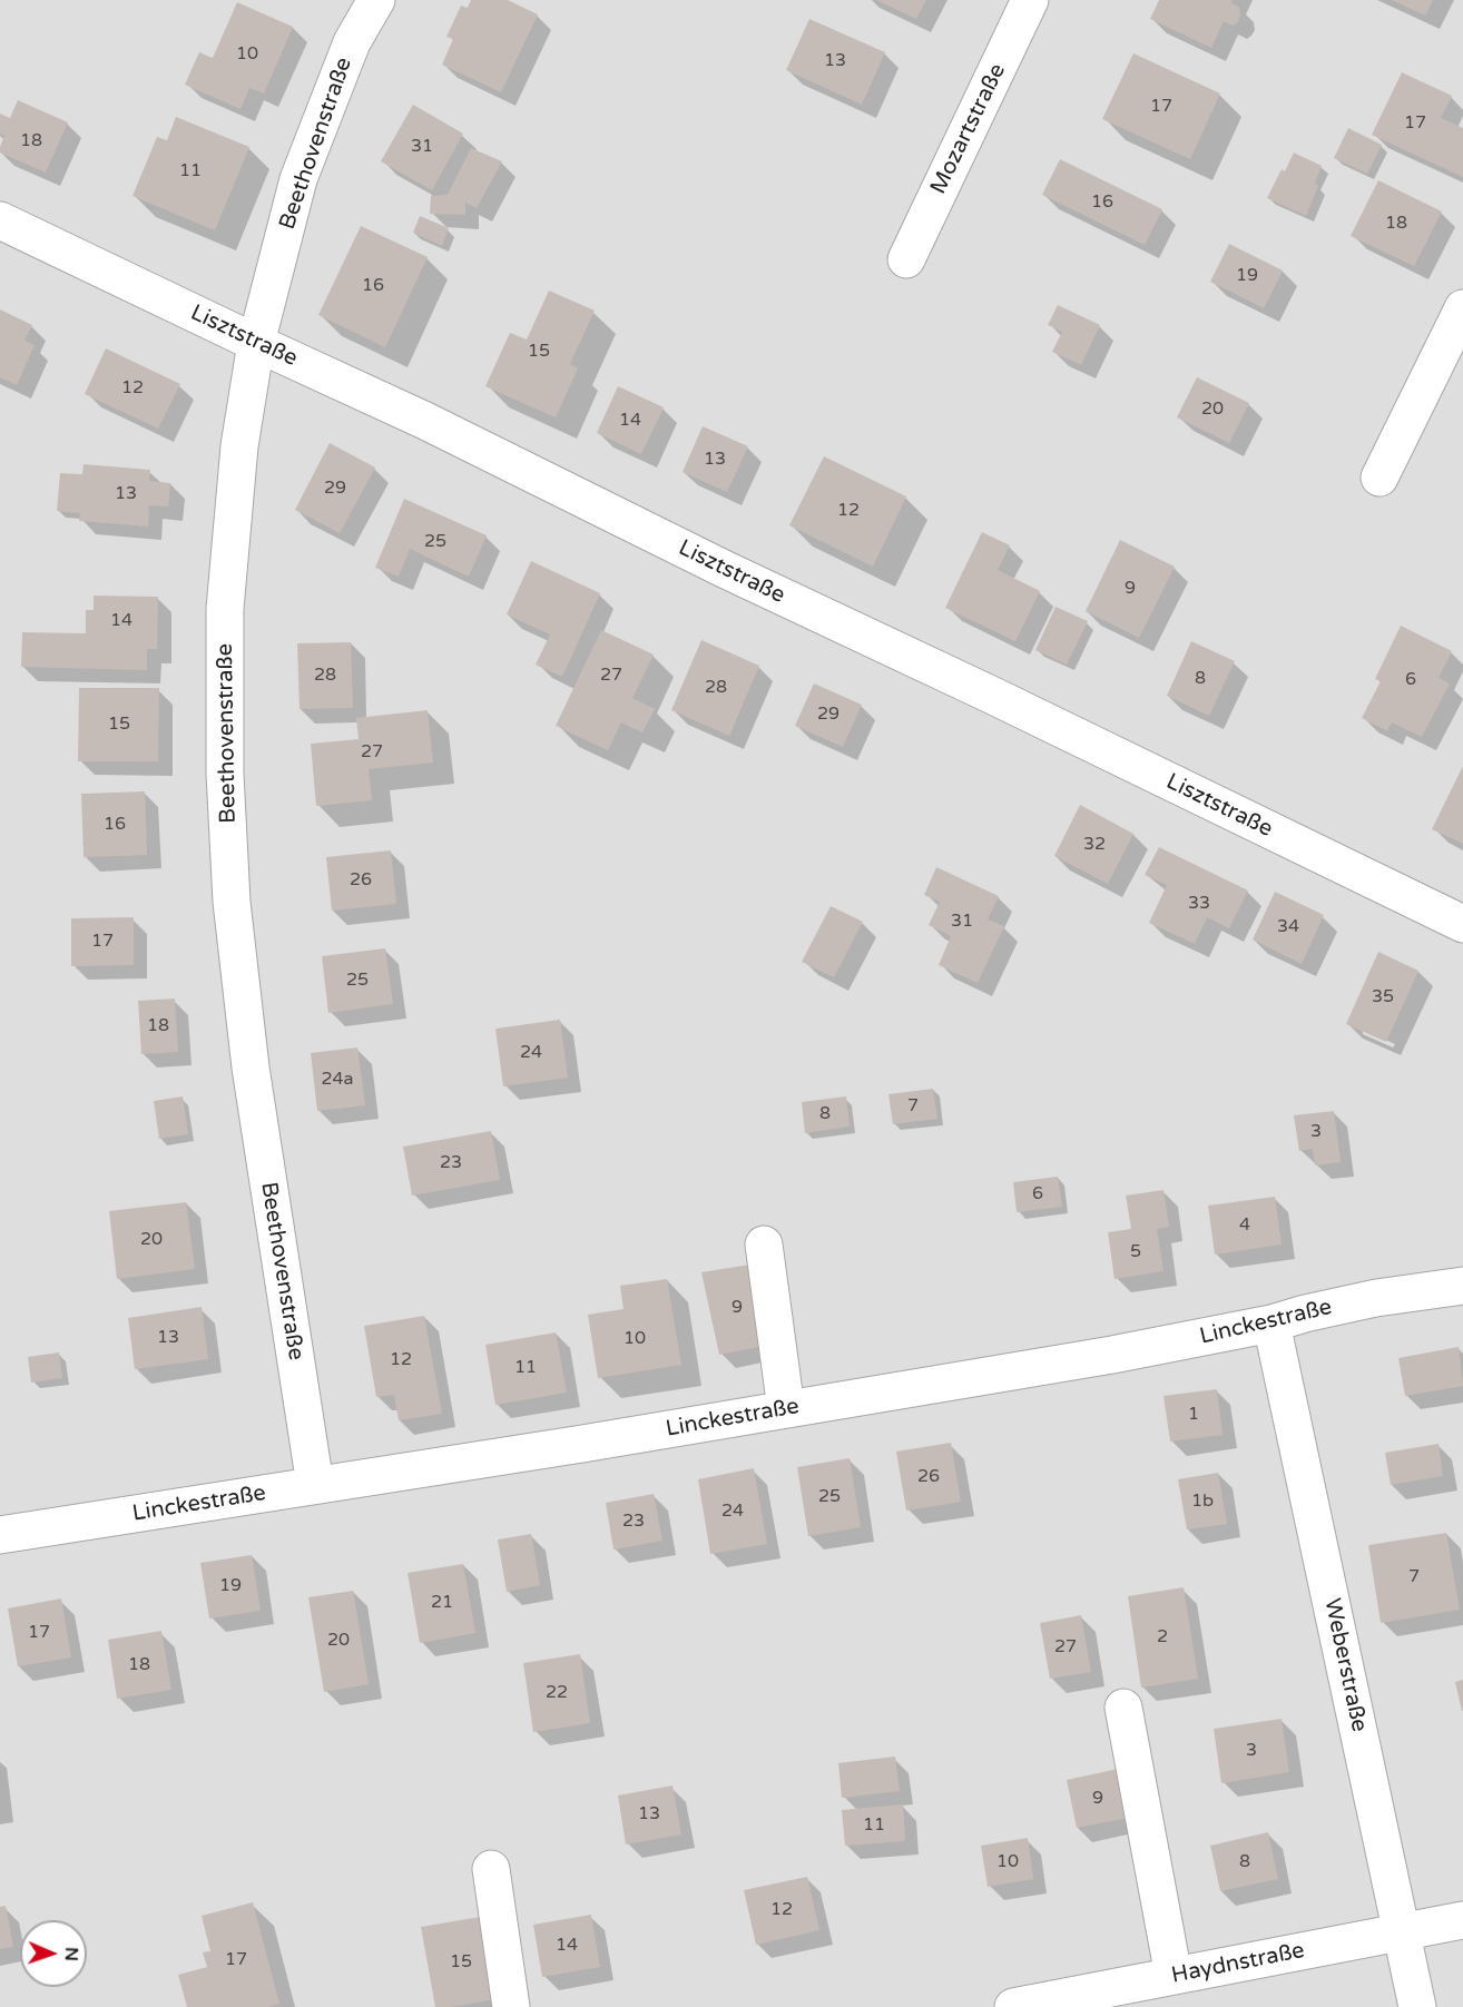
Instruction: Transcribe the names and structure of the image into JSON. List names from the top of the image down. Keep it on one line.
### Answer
{"streets":{"street":["Mozartstraße","Beethovenstraße","Lisztstraße","Linckestraße","Weberstraße","Haydnstraße"]},"crossings":[["Beethovenstraße","Lisztstraße"],["Beethovenstraße","Linckestraße"],["Linckestraße","Weberstraße"],["Weberstraße","Haydnstraße"]],"house_numbers":["10","13","17","17","18","31","11","16","18","19","16","15","12","20","14","13","29","13","12","25","9","14","28","27","8","6","28","29","15","27","16","32","26","33","31","34","17","25","35","18","24","24a","7","8","3","23","6","4","20","5","9","13","10","12","11","1","26","25","1b","24","23","7","19","21","17","2","20","27","18","22","3","9","13","11","10","8","12","14","17","15"],"north":"right"}
